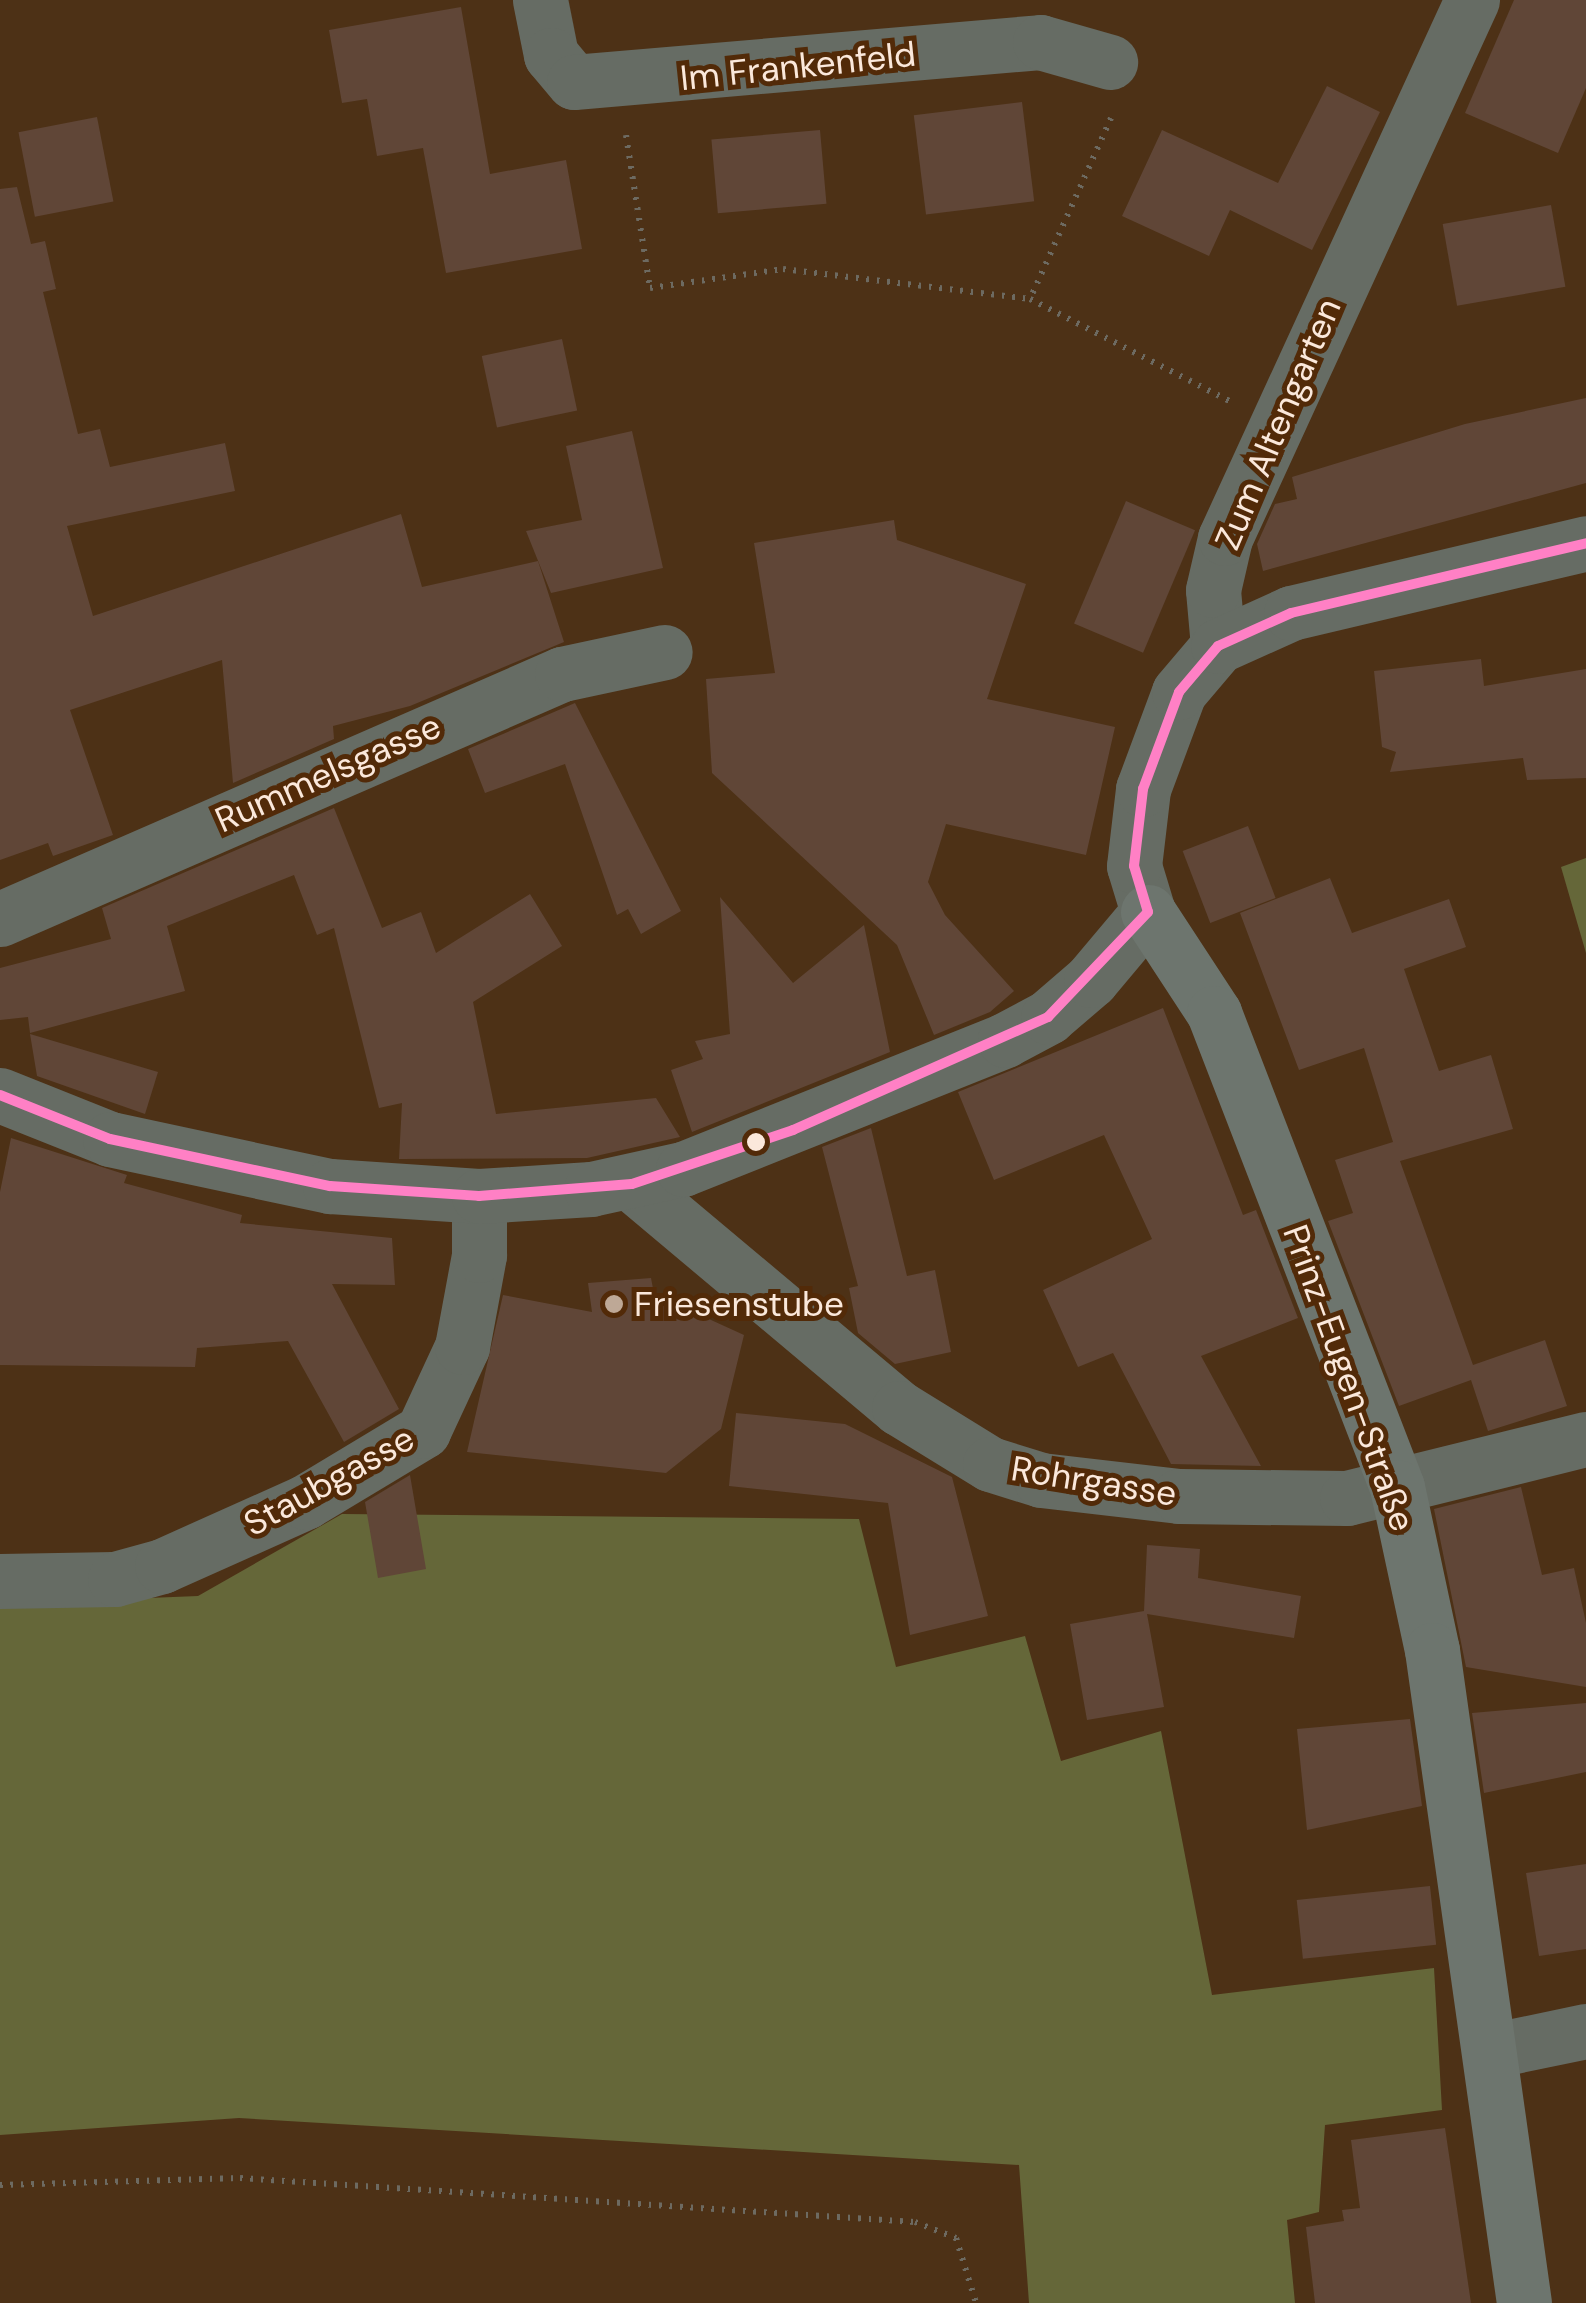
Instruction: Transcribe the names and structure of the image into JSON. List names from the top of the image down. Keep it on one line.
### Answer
{"streets":{"main road":["Prinz-Eugen-Straße"],"street":["Im Frankenfeld","Zum Altengarten","Rummelsgasse","Staubgasse","Rohrgasse"]},"crossings":[["Prinz-Eugen-Straße","Rohrgasse"]],"places":["Friesenstube"]}
